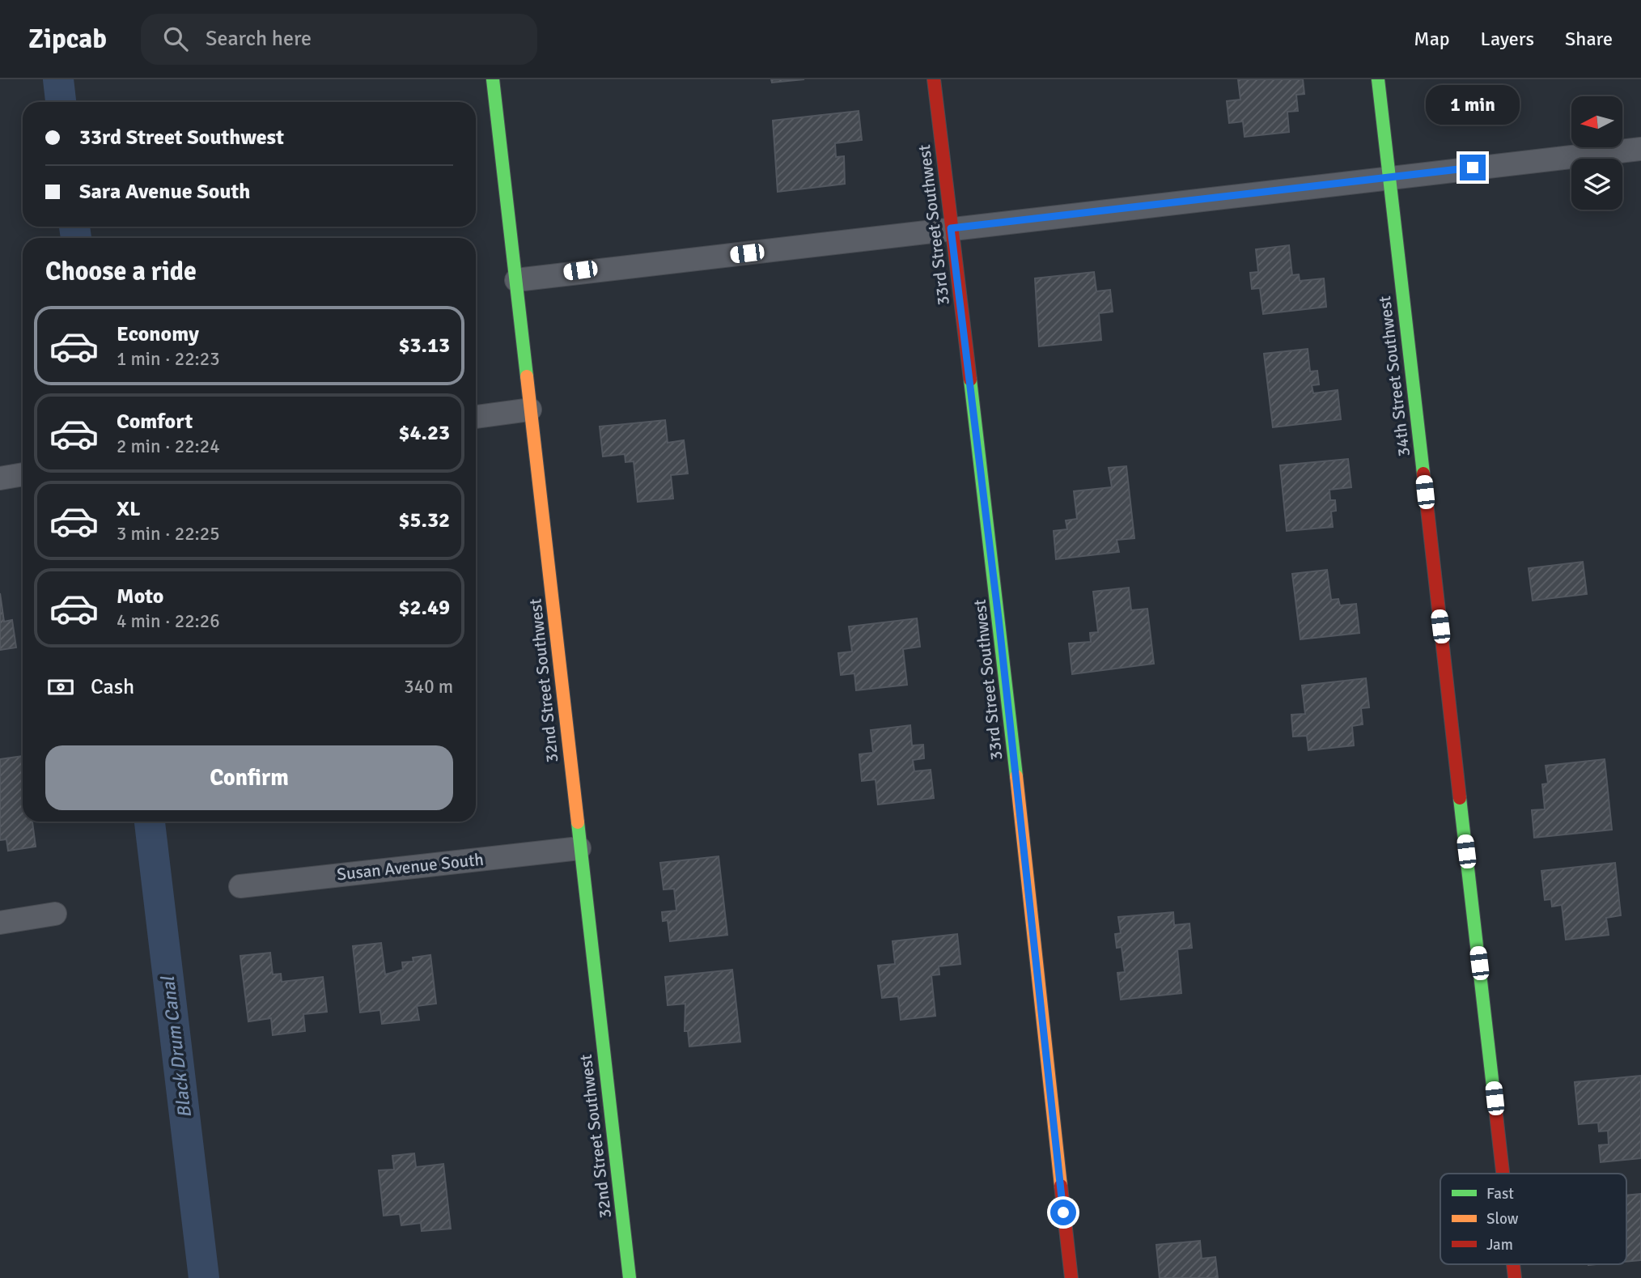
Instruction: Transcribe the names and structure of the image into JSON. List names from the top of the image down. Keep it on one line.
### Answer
{"streets":{"street":["33rd Street Southwest","34th Street Southwest","32nd Street Southwest","Susan Avenue South"]},"crossings":[["32nd Street Southwest","Susan Avenue South"]],"water":["Black Drum Canal"],"legend":["Fast","Slow","Jam"],"north":"left","page":{"header":"Zipcab","search":"Search here","nav":["Map","Layers","Share"],"bubble":"1 min","banner":["33rd Street Southwest","Sara Avenue South"],"heading":"Choose a ride","list":[{"name":"Economy","note":"1 min · 22:23","value":"$3.13"},{"name":"Comfort","note":"2 min · 22:24","value":"$4.23"},{"name":"XL","note":"3 min · 22:25","value":"$5.32"},{"name":"Moto","note":"4 min · 22:26","value":"$2.49"}],"pay":["Cash","340 m"],"buttons":"Confirm"}}
